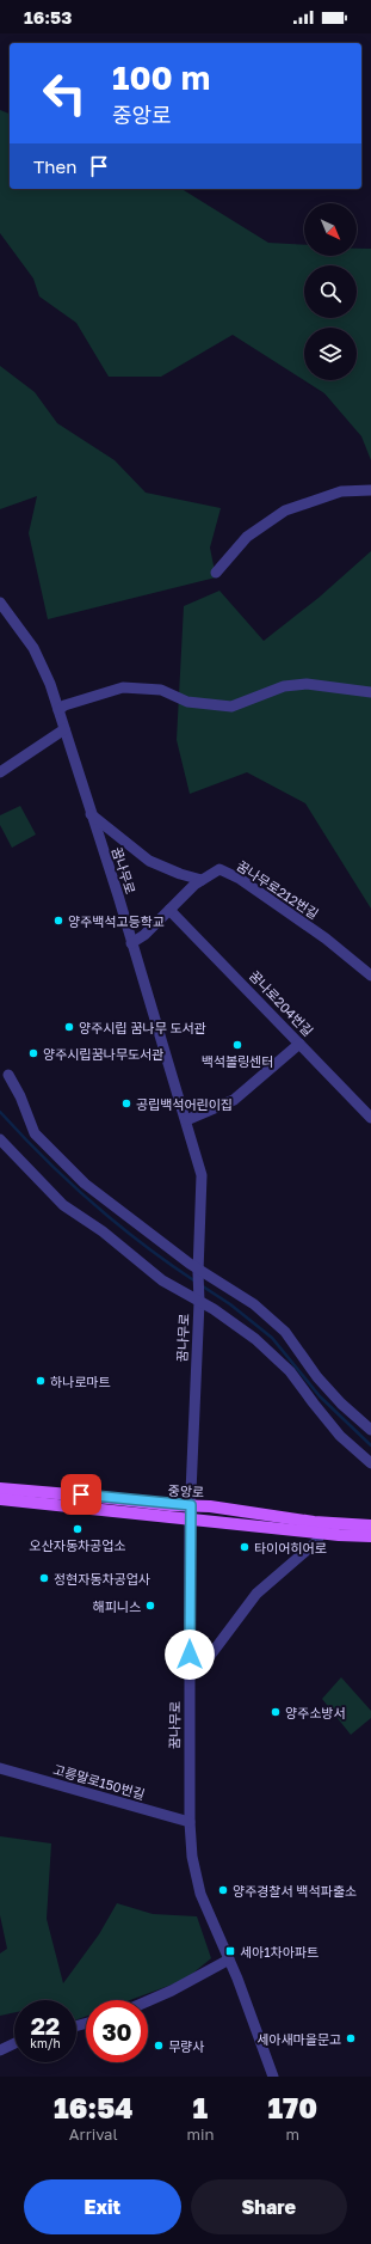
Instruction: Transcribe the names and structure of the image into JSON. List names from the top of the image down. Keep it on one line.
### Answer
{"streets":{"main road":["중앙로"],"street":["꿈나무로","꿈나무로212번길","꿈나로204번길","고릉말로150번길"]},"crossings":[["꿈나무로","중앙로"],["꿈나무로","고릉말로150번길"]],"places":{"other":["양주백석고등학교","양주시립 꿈나무 도서관","백석볼링센터","양주시립꿈나무도서관","공립백석어린이집","하나로마트","오산자동차공업소","타이어히어로","정현자동차공업사","해피니스","양주소방서","양주경찰서 백석파출소","세아새마을문고","무량사"],"transit":["세아1차아파트"]},"north":"bottom right","page":{"status":"16:53","turn":["100 m","중앙로"],"then":"Then","speed":"22 km/h","limit":"30","eta":["16:54","Arrival","1","min","170","m"],"buttons":["Exit","Share"]}}
